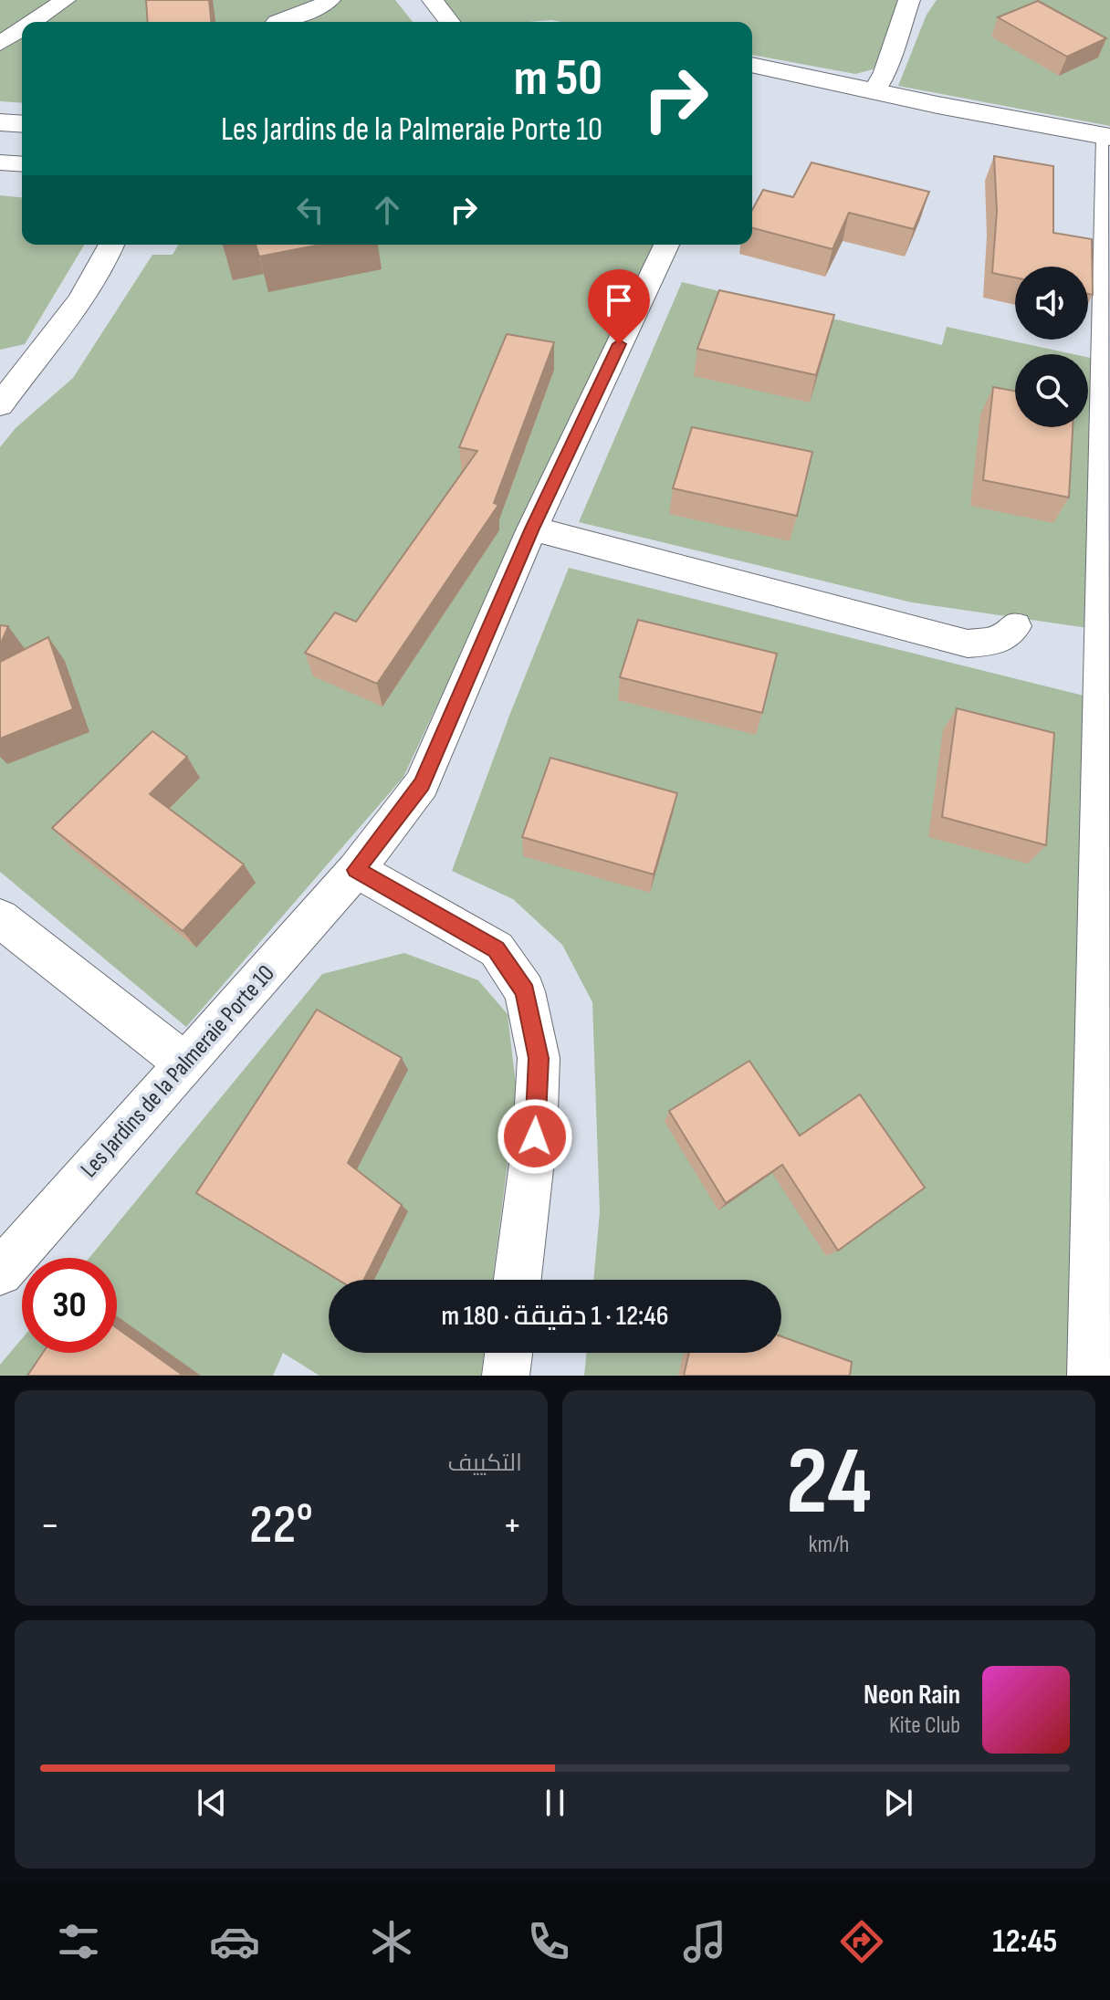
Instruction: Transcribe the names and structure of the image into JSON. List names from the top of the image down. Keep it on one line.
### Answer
{"streets":{"street":["Les Jardins de la Palmeraie Porte 10"]},"page":{"turn":["50 m","Les Jardins de la Palmeraie Porte 10"],"limit":"30","trip":"12:46 · 1 دقيقة · 180 m","tile":[["24","km/h"],"التكييف"],"heat":["−","22°","+"],"song":["Neon Rain","Kite Club"],"tabs":"12:45"}}
